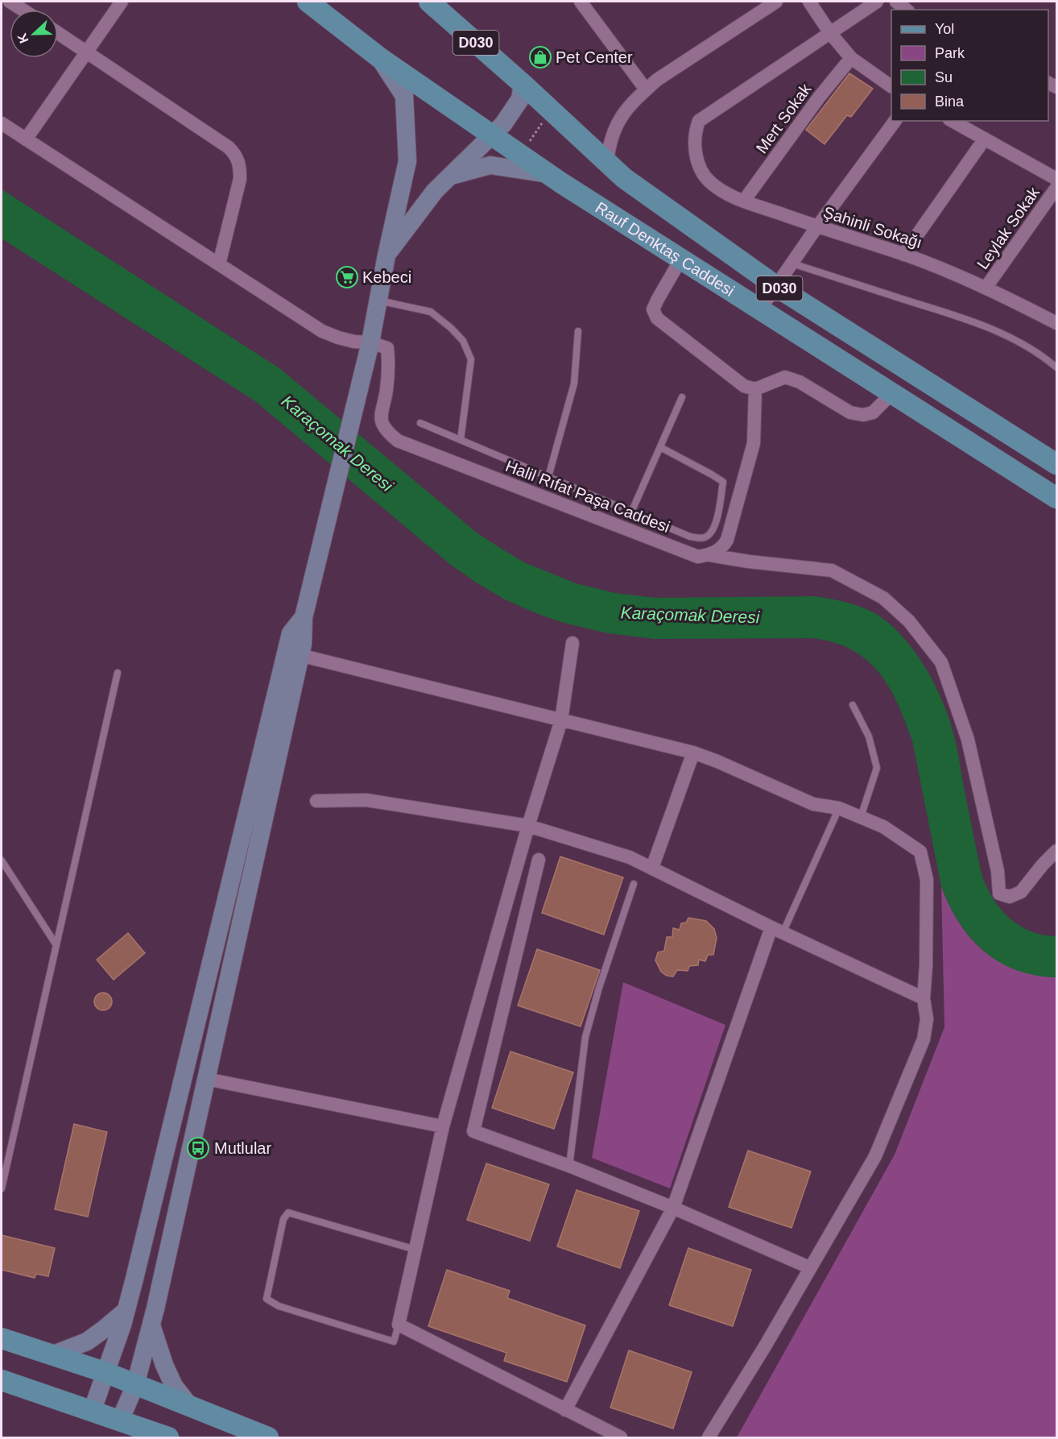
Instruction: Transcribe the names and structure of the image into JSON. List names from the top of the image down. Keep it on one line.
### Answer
{"streets":{"main road":["D030","Rauf Denktaş Caddesi"],"street":["Mert Sokak","Şahinli Sokağı","Leylak Sokak","Halil Rıfat Paşa Caddesi"]},"crossings":[["Mert Sokak","Şahinli Sokağı"],["Şahinli Sokağı","Leylak Sokak"]],"water":["Karaçomak Deresi"],"places":{"shop":["Pet Center"],"supermarket":["Kebeci"],"bus stop":["Mutlular"]},"legend":["Yol","Park","Su","Bina"],"north":"left"}
